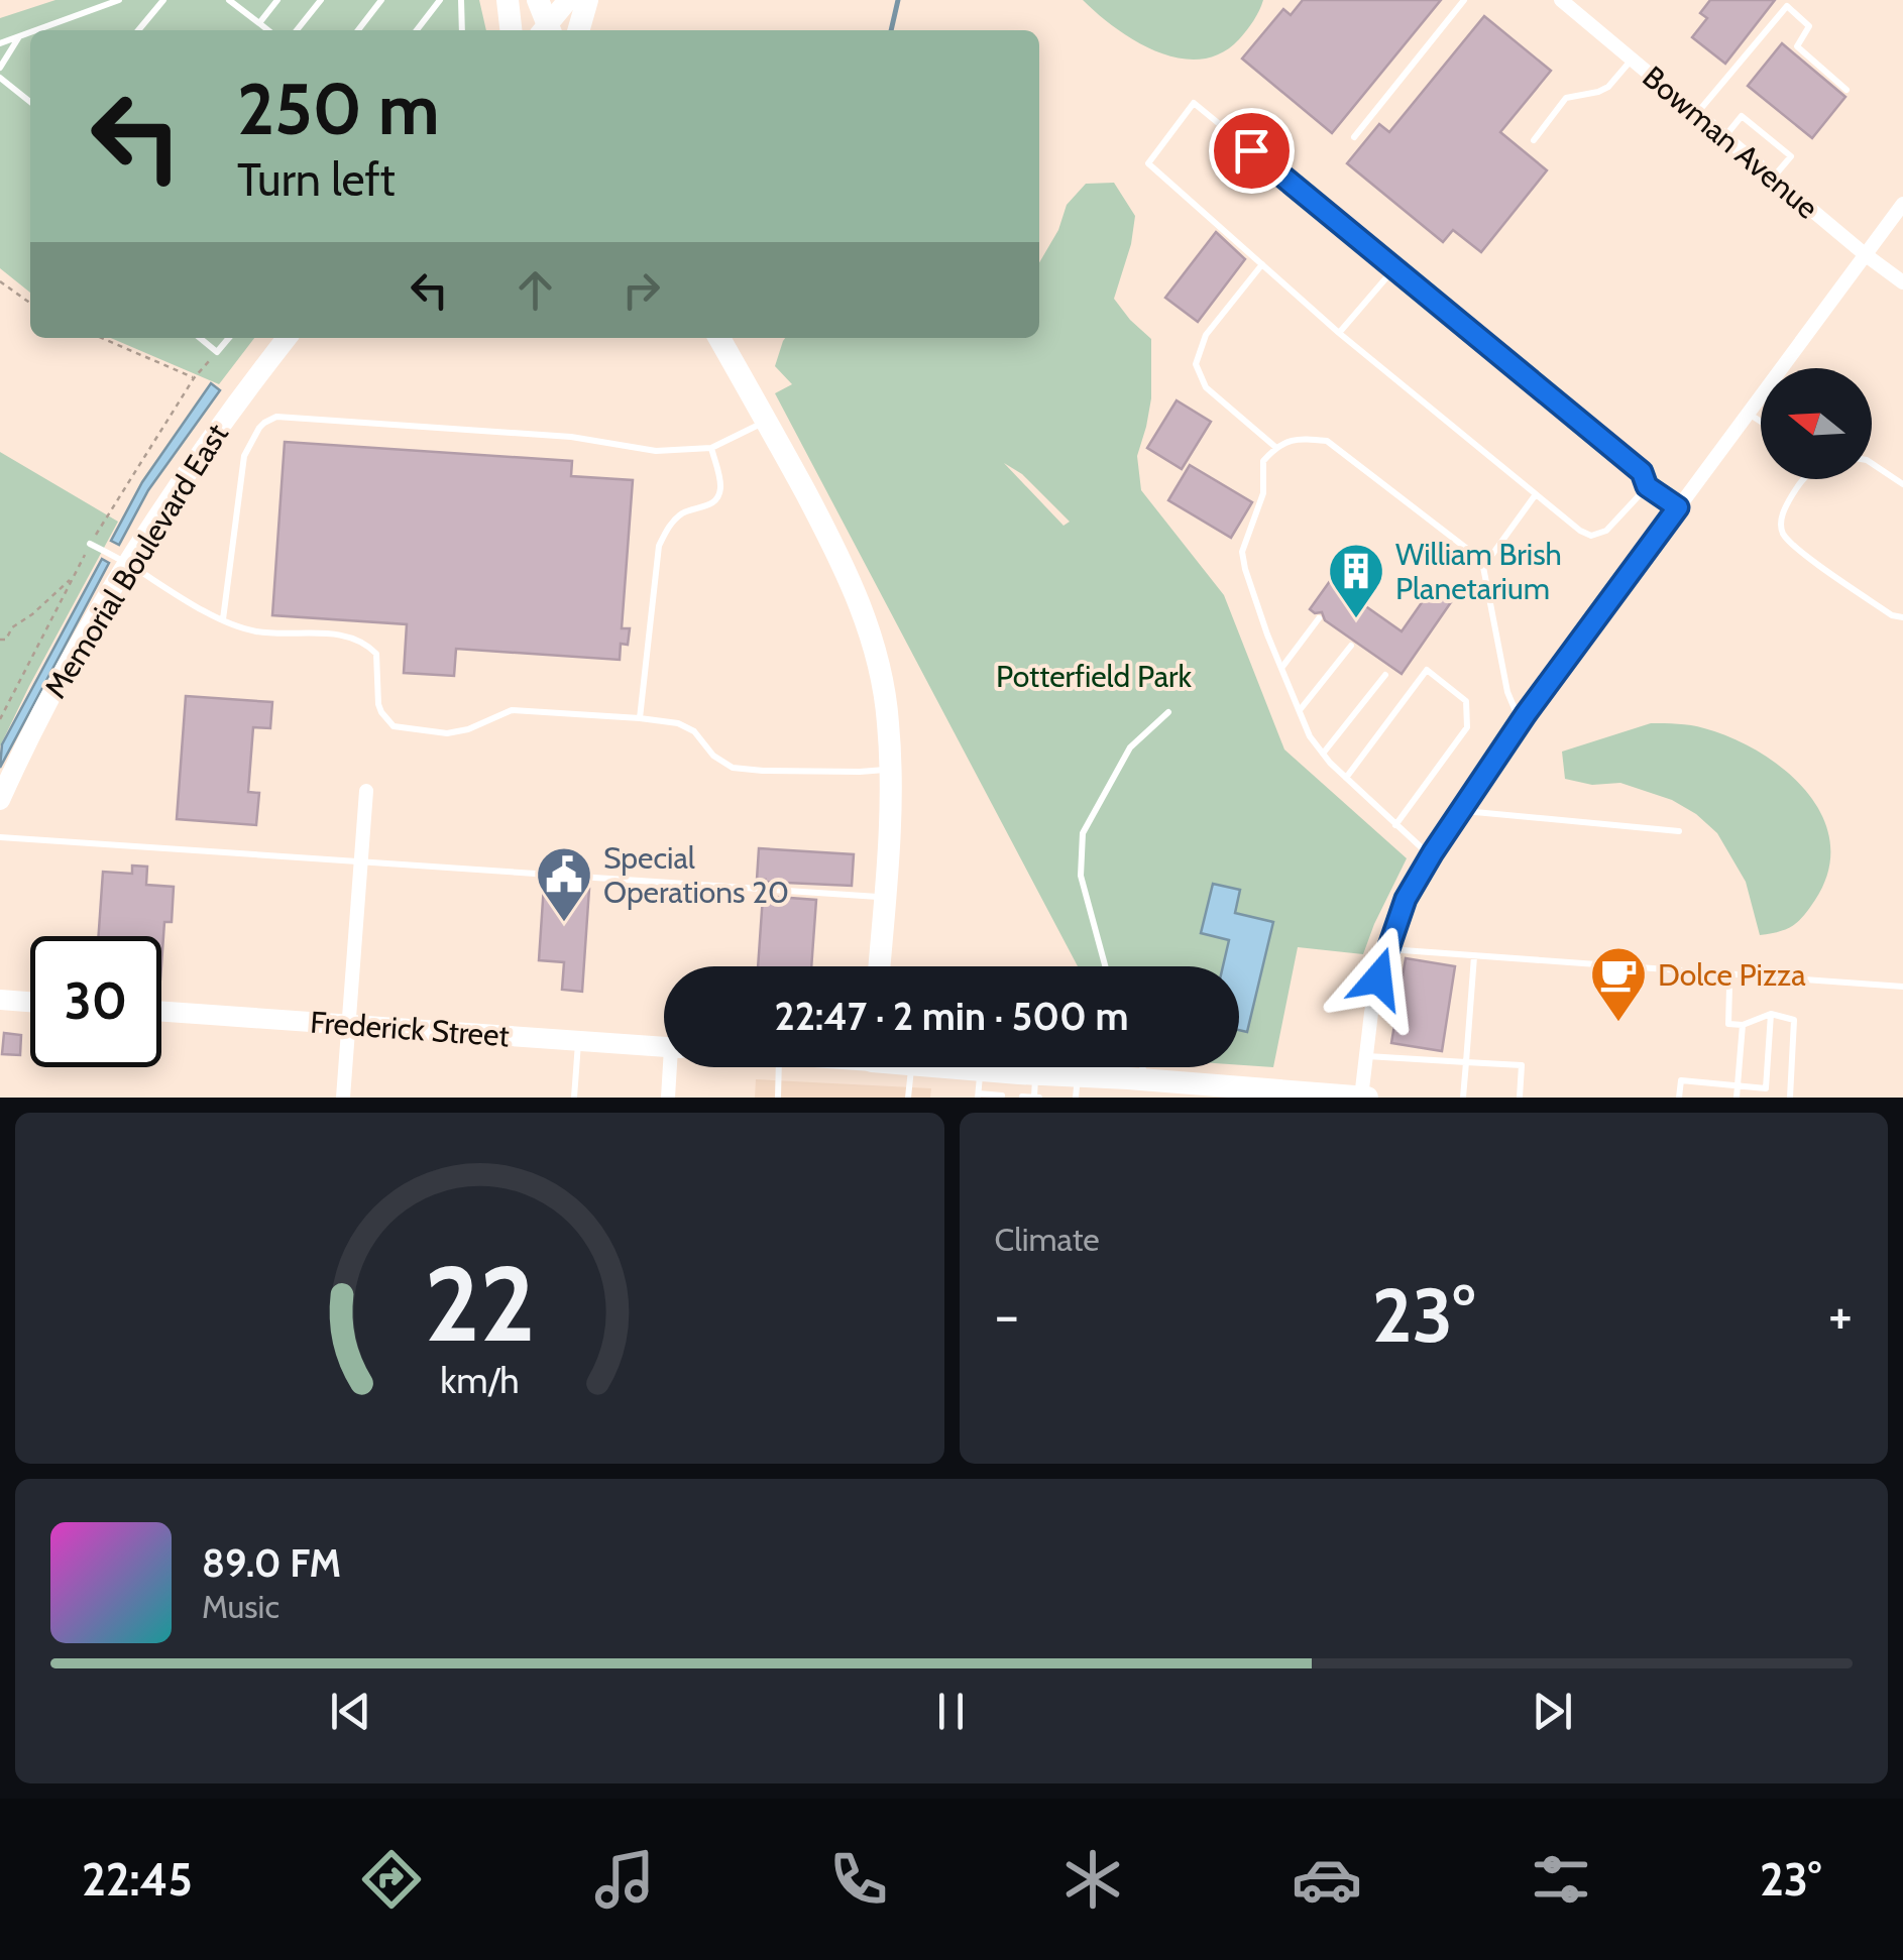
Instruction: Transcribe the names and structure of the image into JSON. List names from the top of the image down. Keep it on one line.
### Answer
{"streets":{"main road":["Memorial Boulevard East","Frederick Street"],"street":["Bowman Avenue"]},"parks":["Potterfield Park"],"places":{"building":["William Brish Planetarium"],"public building":["Special Operations 20"],"cafe":["Dolce Pizza"]},"north":"left","page":{"turn":["250 m","Turn left"],"limit":"30","trip":"22:47 · 2 min · 500 m","tile":"Climate","heat":["−","23°","+"],"song":["89.0 FM","Music"],"tabs":["22:45","23°"],"gauge":["22","km/h"]}}
